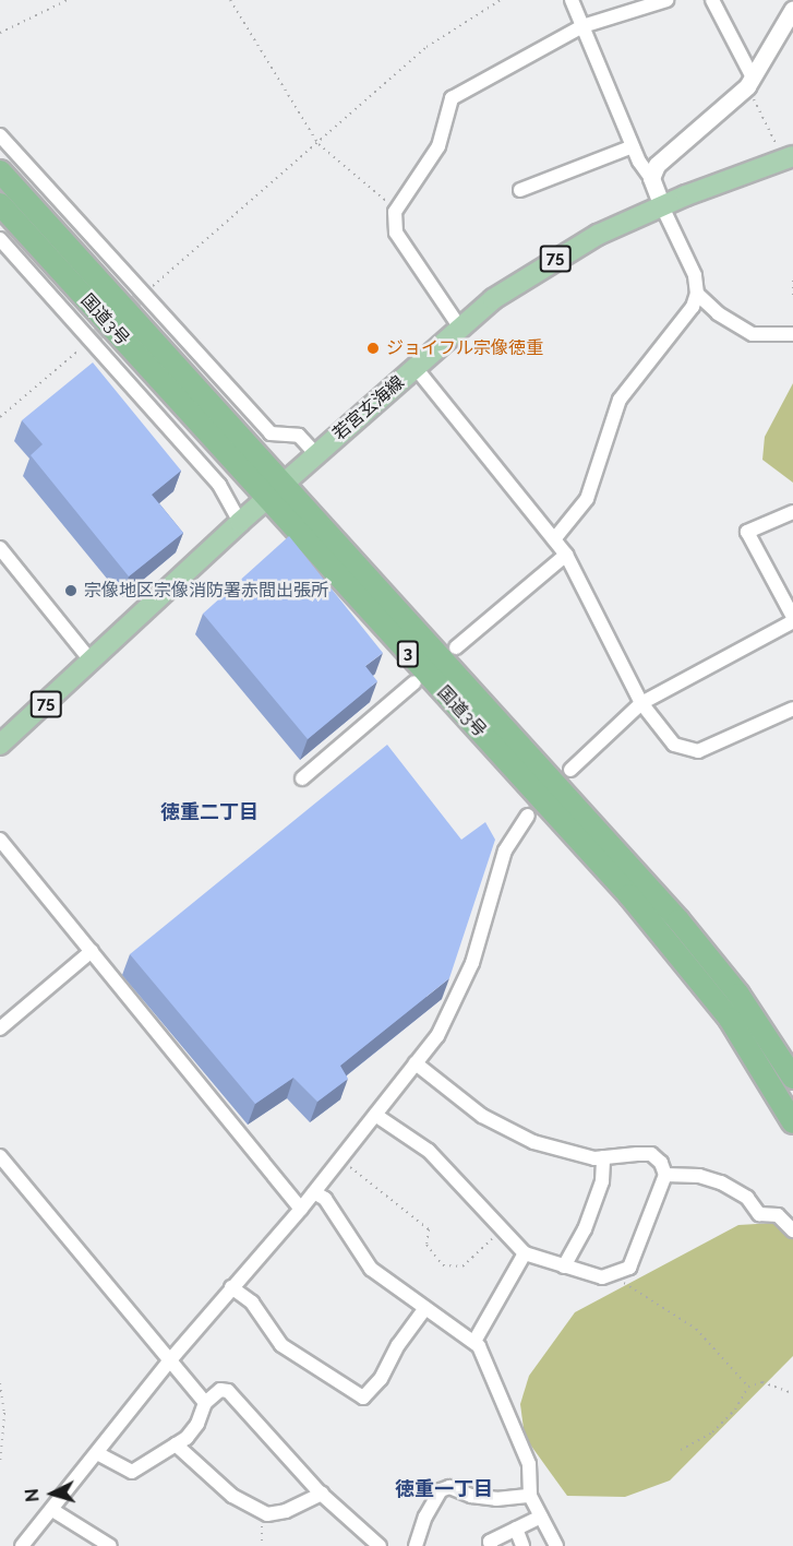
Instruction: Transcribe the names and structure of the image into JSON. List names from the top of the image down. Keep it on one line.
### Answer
{"streets":{"highway":["国道3号","3"],"main road":["75","若宮玄海線"]},"crossings":[["国道3号","若宮玄海線"]],"districts":["徳重二丁目","徳重一丁目"],"places":["ジョイフル宗像徳重","宗像地区宗像消防署赤間出張所"],"north":"left"}
